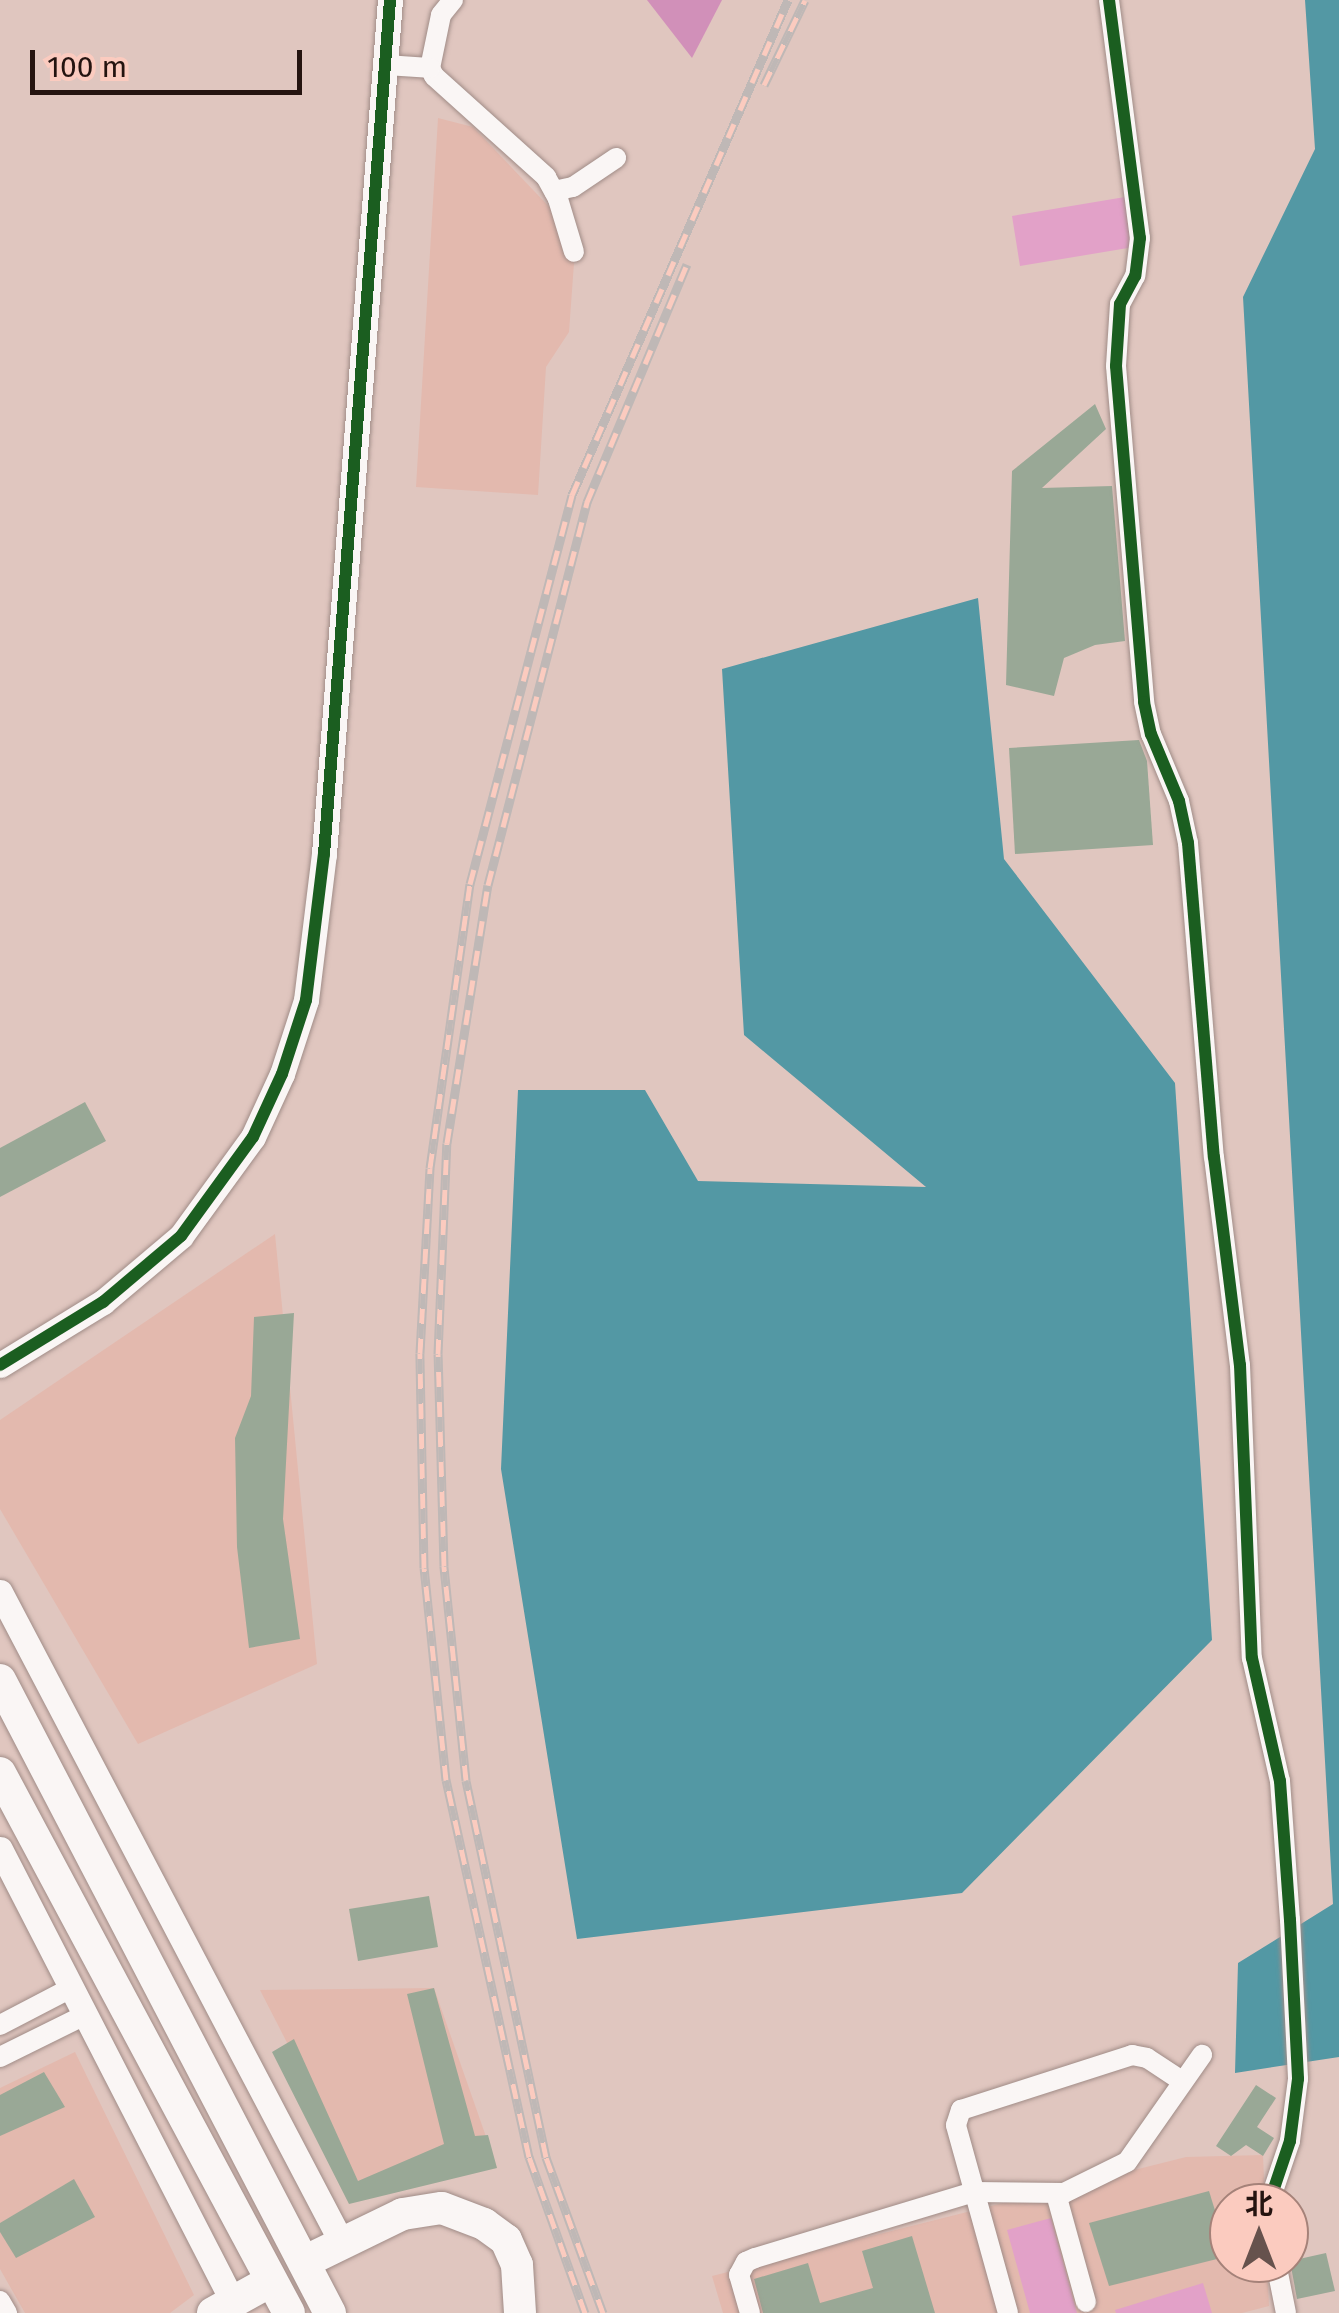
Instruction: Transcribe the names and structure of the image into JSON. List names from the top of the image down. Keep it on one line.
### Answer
{"scale_bar":"100 m","north":"top"}
